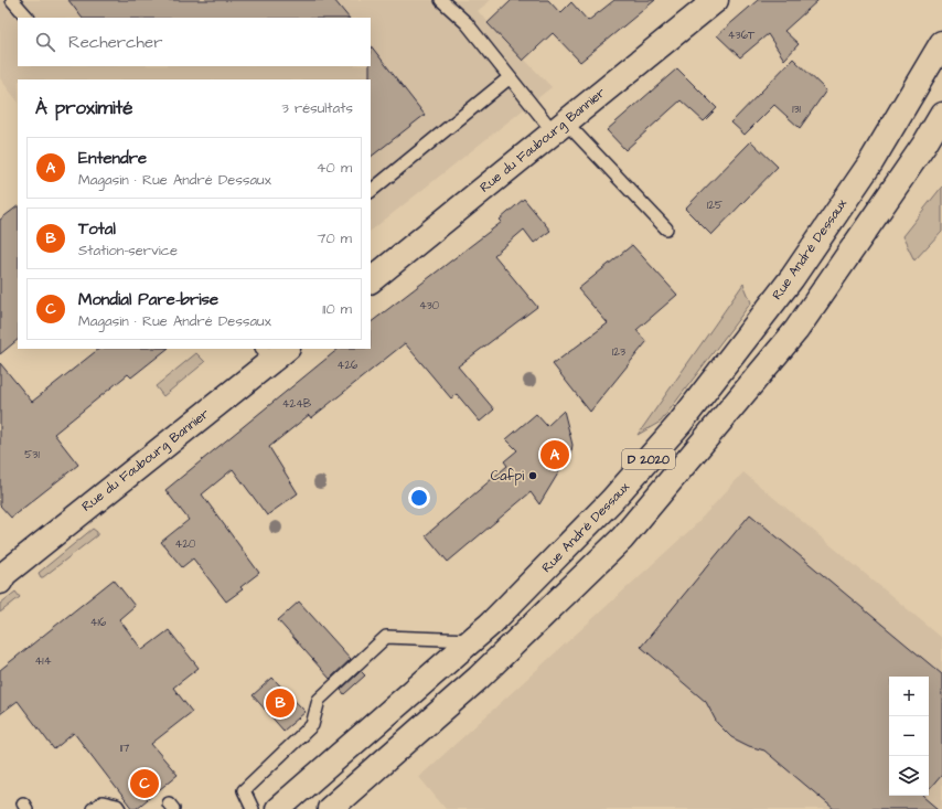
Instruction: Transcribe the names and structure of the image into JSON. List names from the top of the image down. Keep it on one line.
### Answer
{"streets":{"main road":["Rue du Faubourg Bannier","Rue André Dessaux","D 2020"]},"places":["Cafpi"],"house_numbers":["436T","131","125","430","123","426","424B","531","420","416","414","117"],"page":{"search":"Rechercher","heading":["À proximité","3 résultats"],"list":[{"mark":"A","name":"Entendre","note":"Magasin · Rue André Dessaux","value":"40 m"},{"mark":"B","name":"Total","note":"Station-service","value":"70 m"},{"mark":"C","name":"Mondial Pare-brise","note":"Magasin · Rue André Dessaux","value":"110 m"}],"pins":["A","B","C"],"map_buttons":["+","−"]}}
